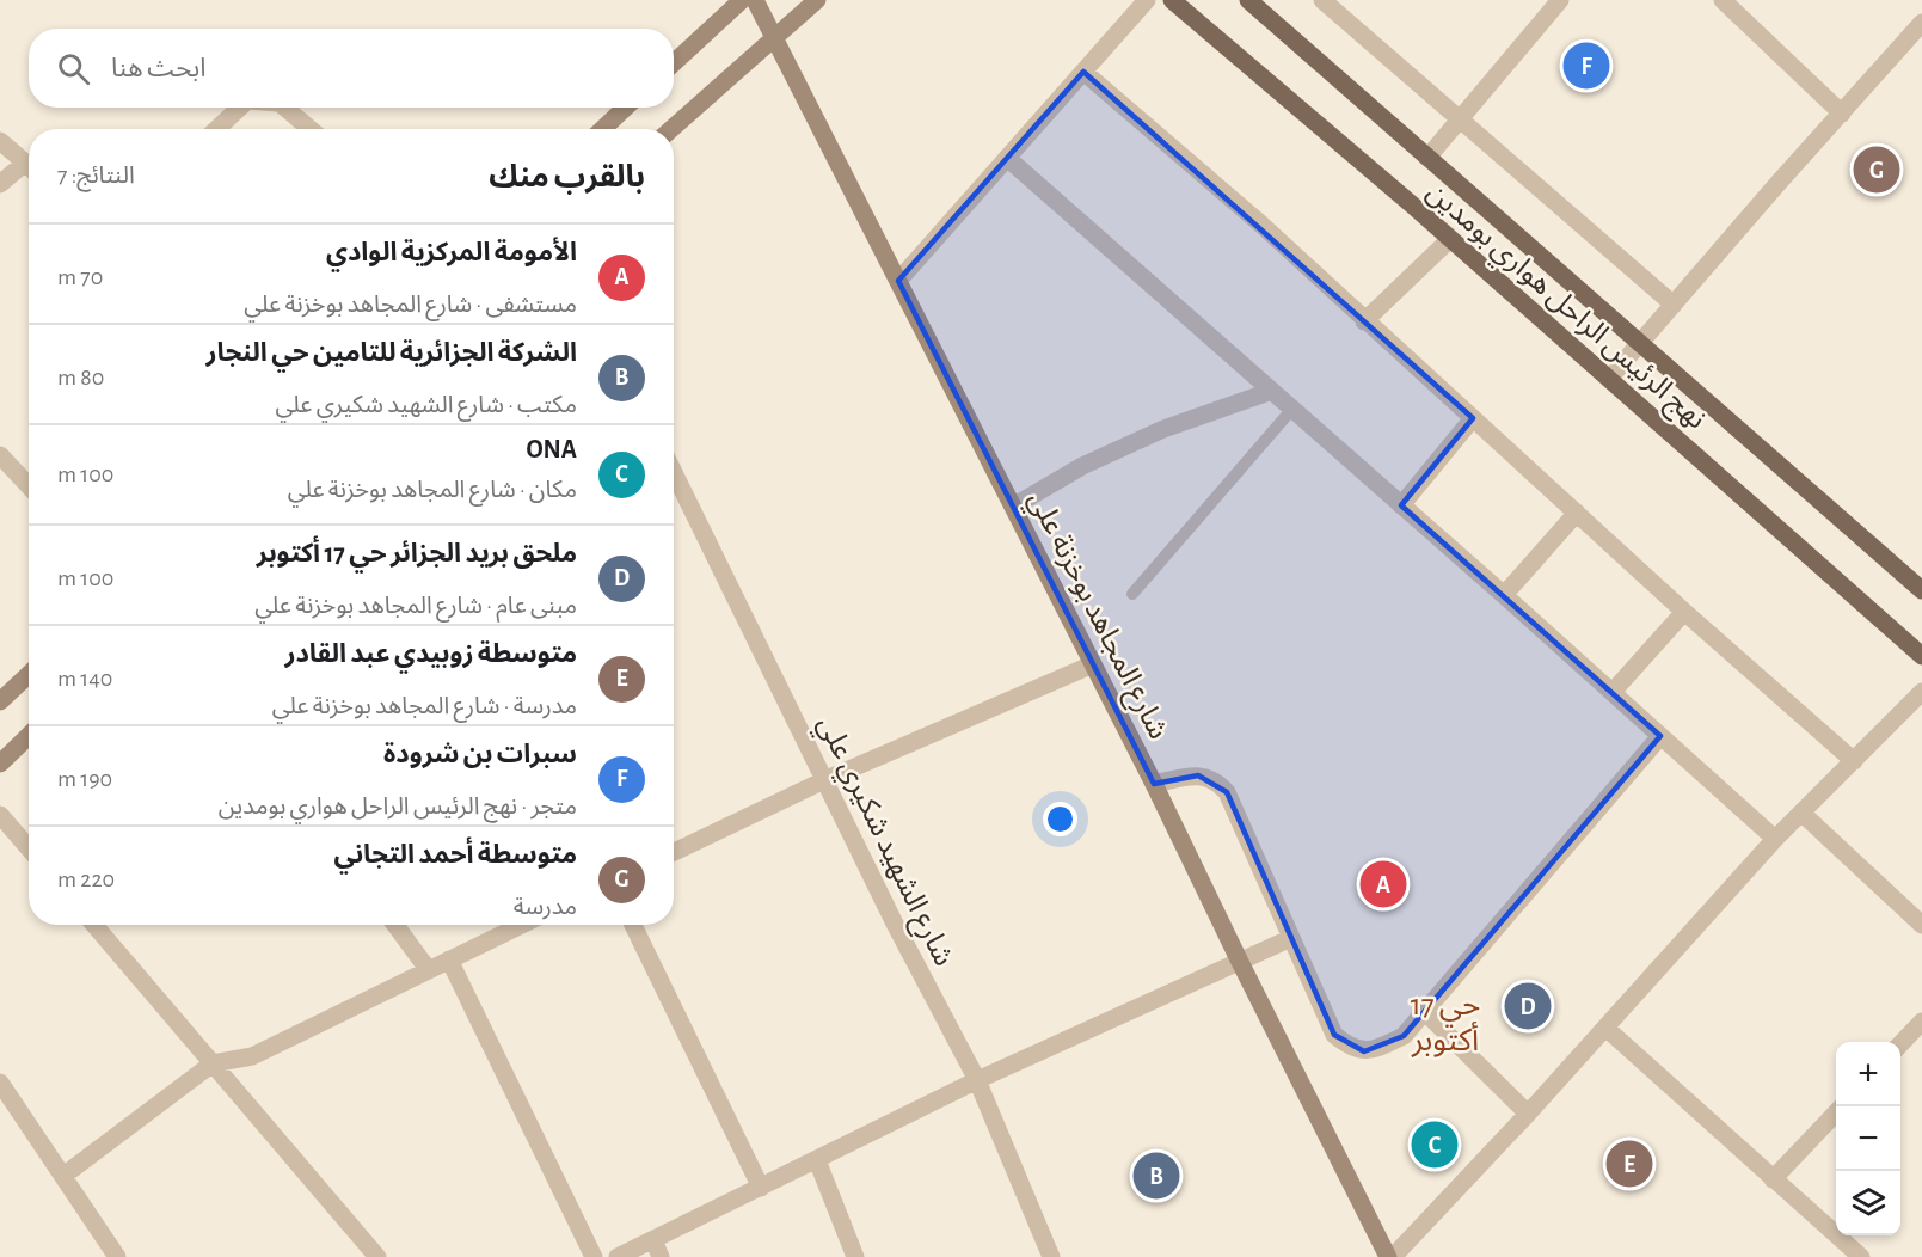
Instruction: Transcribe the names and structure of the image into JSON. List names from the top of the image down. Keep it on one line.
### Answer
{"streets":{"main road":["نهج الرئيس الراحل هواري بومدين"],"street":["شارع المجاهد بوخزنة علي","شارع الشهيد شكيري علي"]},"districts":["حي 17 أكتوبر"],"page":{"search":"ابحث هنا","pins":["F","G","A","D","C","E","B"],"heading":["بالقرب منك","النتائج: 7"],"list":[{"mark":"A","name":"الأمومة المركزية الوادي","note":"مستشفى · شارع المجاهد بوخزنة علي","value":"70 m"},{"mark":"B","name":"الشركة الجزائرية للتامين حي النجار","note":"مكتب · شارع الشهيد شكيري علي","value":"80 m"},{"mark":"C","name":"ONA","note":"مكان · شارع المجاهد بوخزنة علي","value":"100 m"},{"mark":"D","name":"ملحق بريد الجزائر حي 17 أكتوبر","note":"مبنى عام · شارع المجاهد بوخزنة علي","value":"100 m"},{"mark":"E","name":"متوسطة زوبيدي عبد القادر","note":"مدرسة · شارع المجاهد بوخزنة علي","value":"140 m"},{"mark":"F","name":"سبرات بن شرودة","note":"متجر · نهج الرئيس الراحل هواري بومدين","value":"190 m"},{"mark":"G","name":"متوسطة أحمد التجاني","note":"مدرسة","value":"220 m"}],"map_buttons":["+","−"]}}
